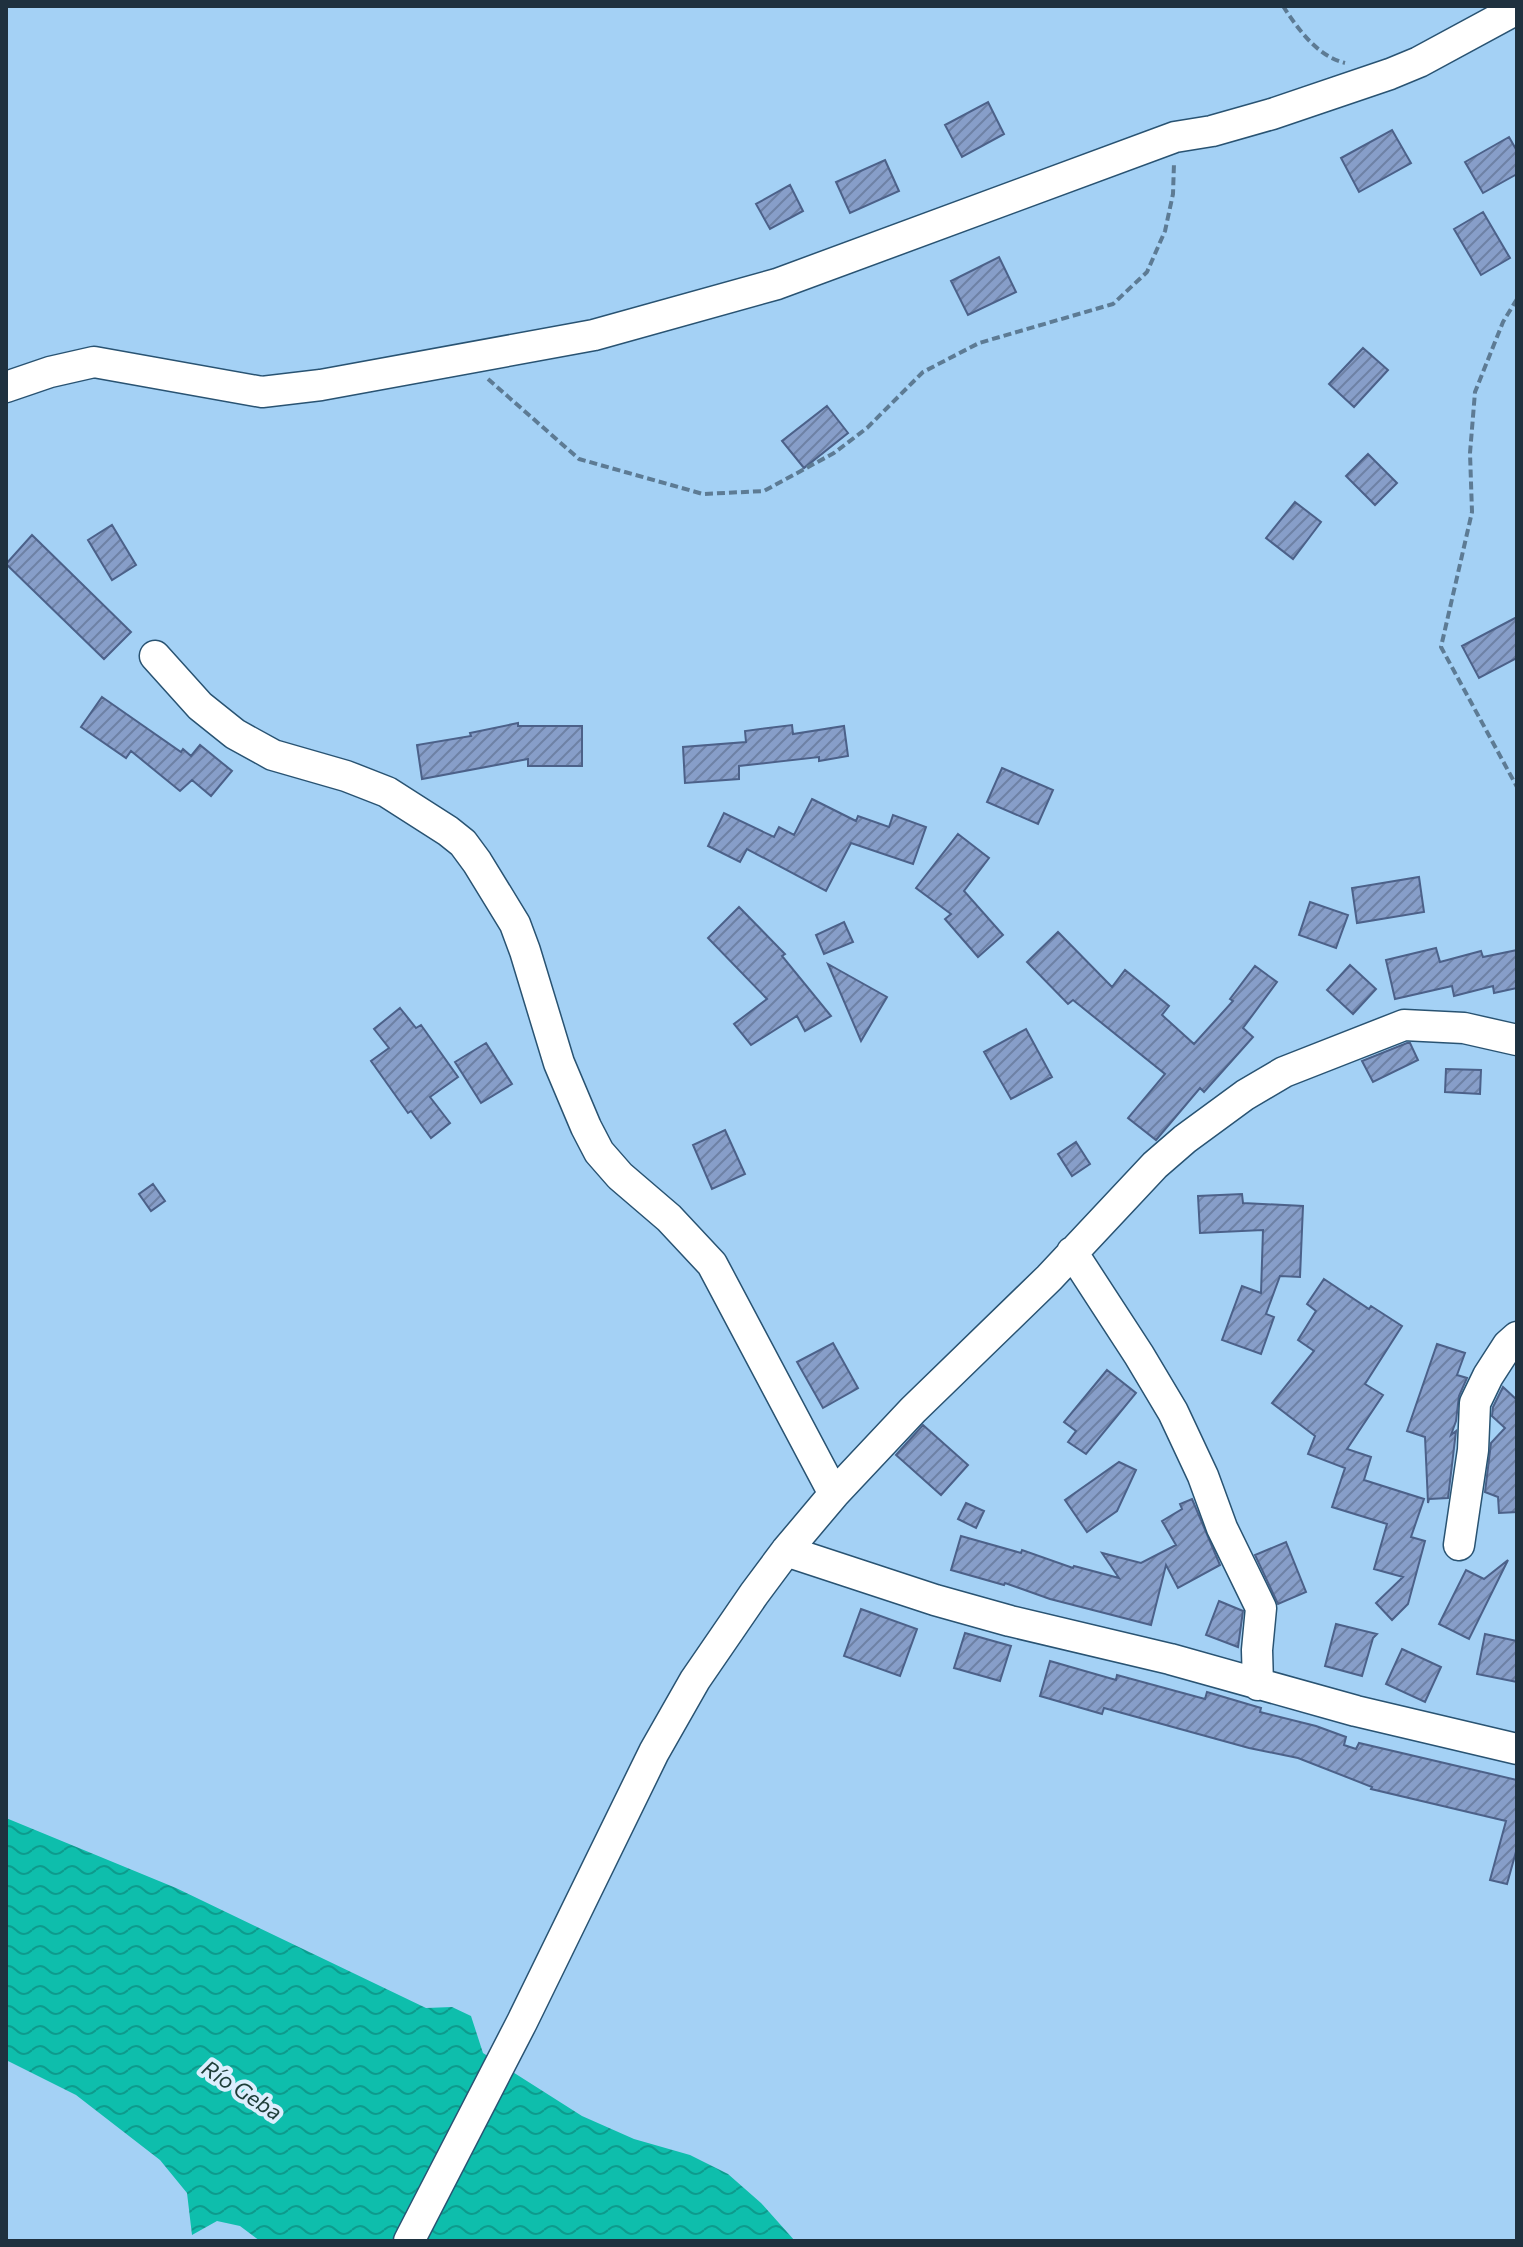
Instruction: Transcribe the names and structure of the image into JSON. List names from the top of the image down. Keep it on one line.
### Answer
{"water":["Río Geba"]}
